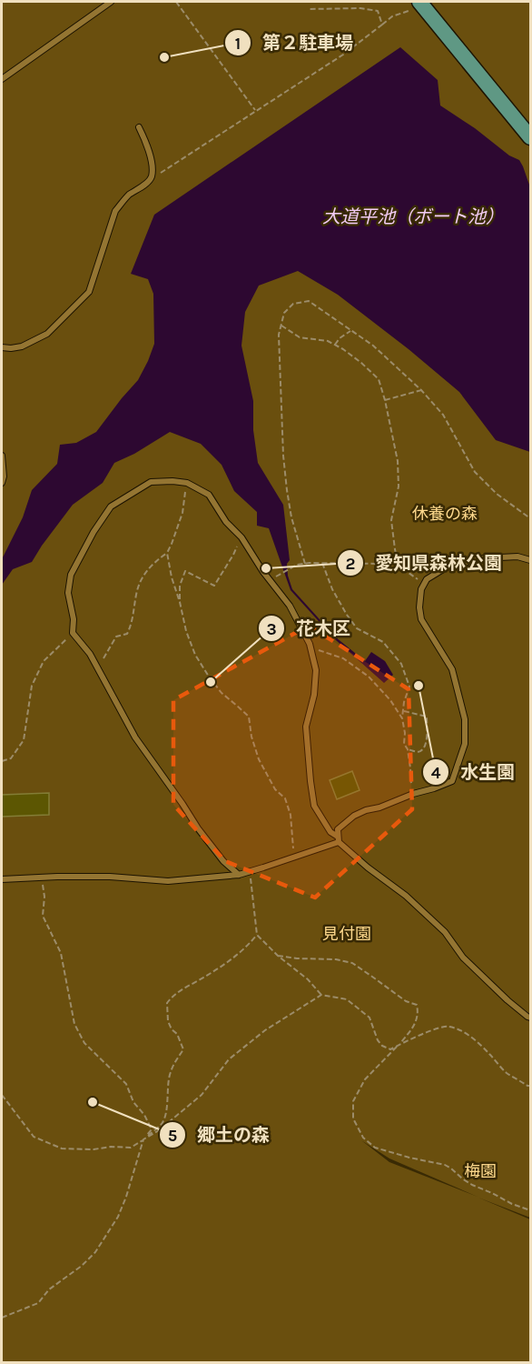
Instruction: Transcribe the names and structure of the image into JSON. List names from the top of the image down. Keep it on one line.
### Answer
{"water":["大道平池（ボート池）"],"parks":["休養の森","見付園","梅園"],"places":["第２駐車場","愛知県森林公園","花木区","水生園","郷土の森"]}
